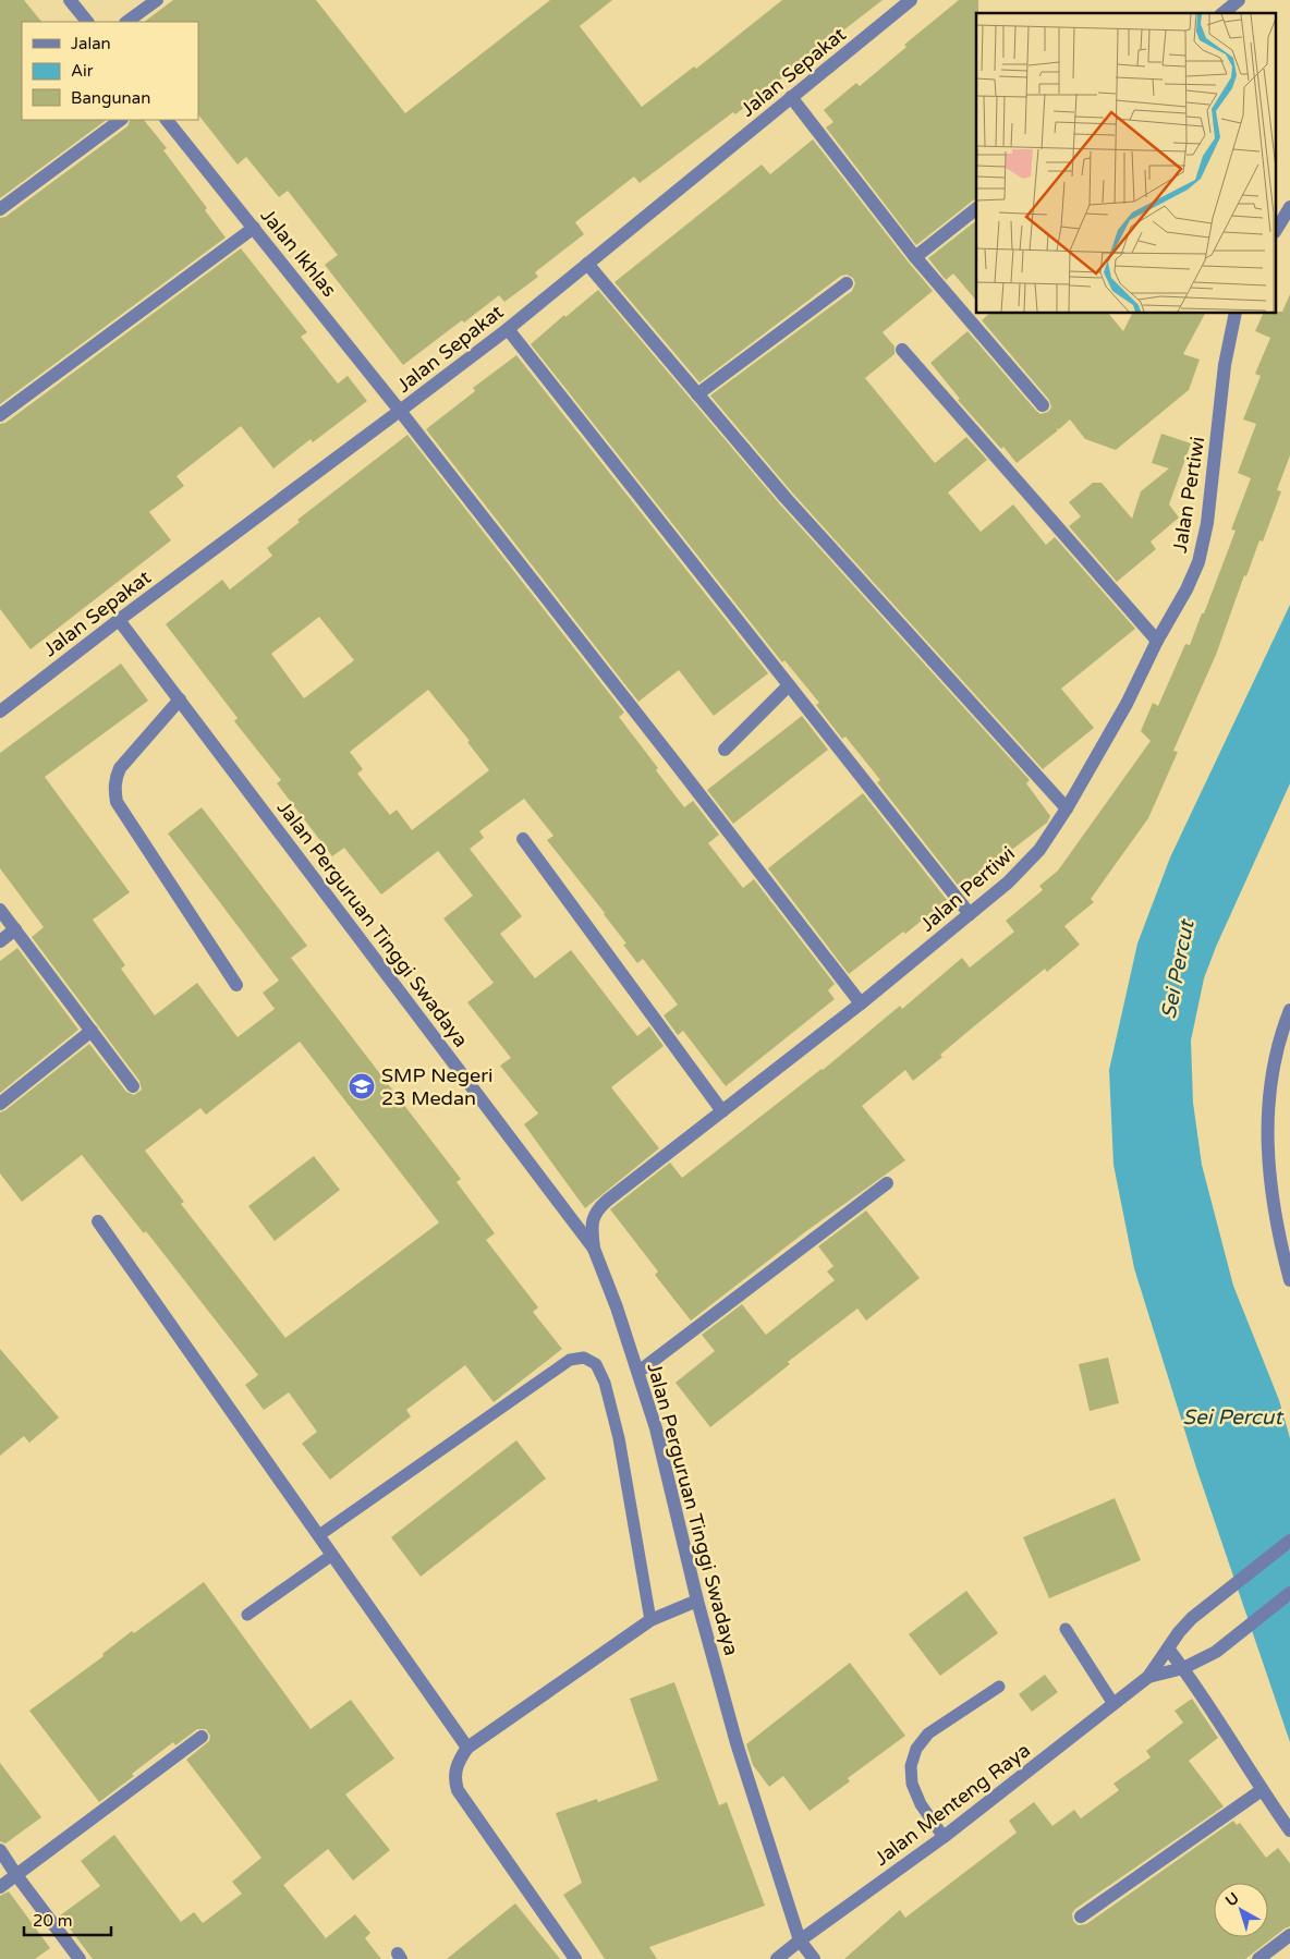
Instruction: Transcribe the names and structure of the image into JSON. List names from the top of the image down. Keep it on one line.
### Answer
{"streets":{"street":["Jalan Sepakat","Jalan Ikhlas","Jalan Pertiwi","Jalan Perguruan Tinggi Swadaya","Jalan Menteng Raya"]},"crossings":[["Jalan Sepakat","Jalan Ikhlas"],["Jalan Sepakat","Jalan Perguruan Tinggi Swadaya"],["Jalan Ikhlas","Jalan Pertiwi"],["Jalan Pertiwi","Jalan Perguruan Tinggi Swadaya"],["Jalan Perguruan Tinggi Swadaya","Jalan Menteng Raya"]],"water":["Sei Percut"],"places":{"school or university":["SMP Negeri 23 Medan"]},"legend":["Jalan","Air","Bangunan"],"scale_bar":"20 m","north":"top left"}
